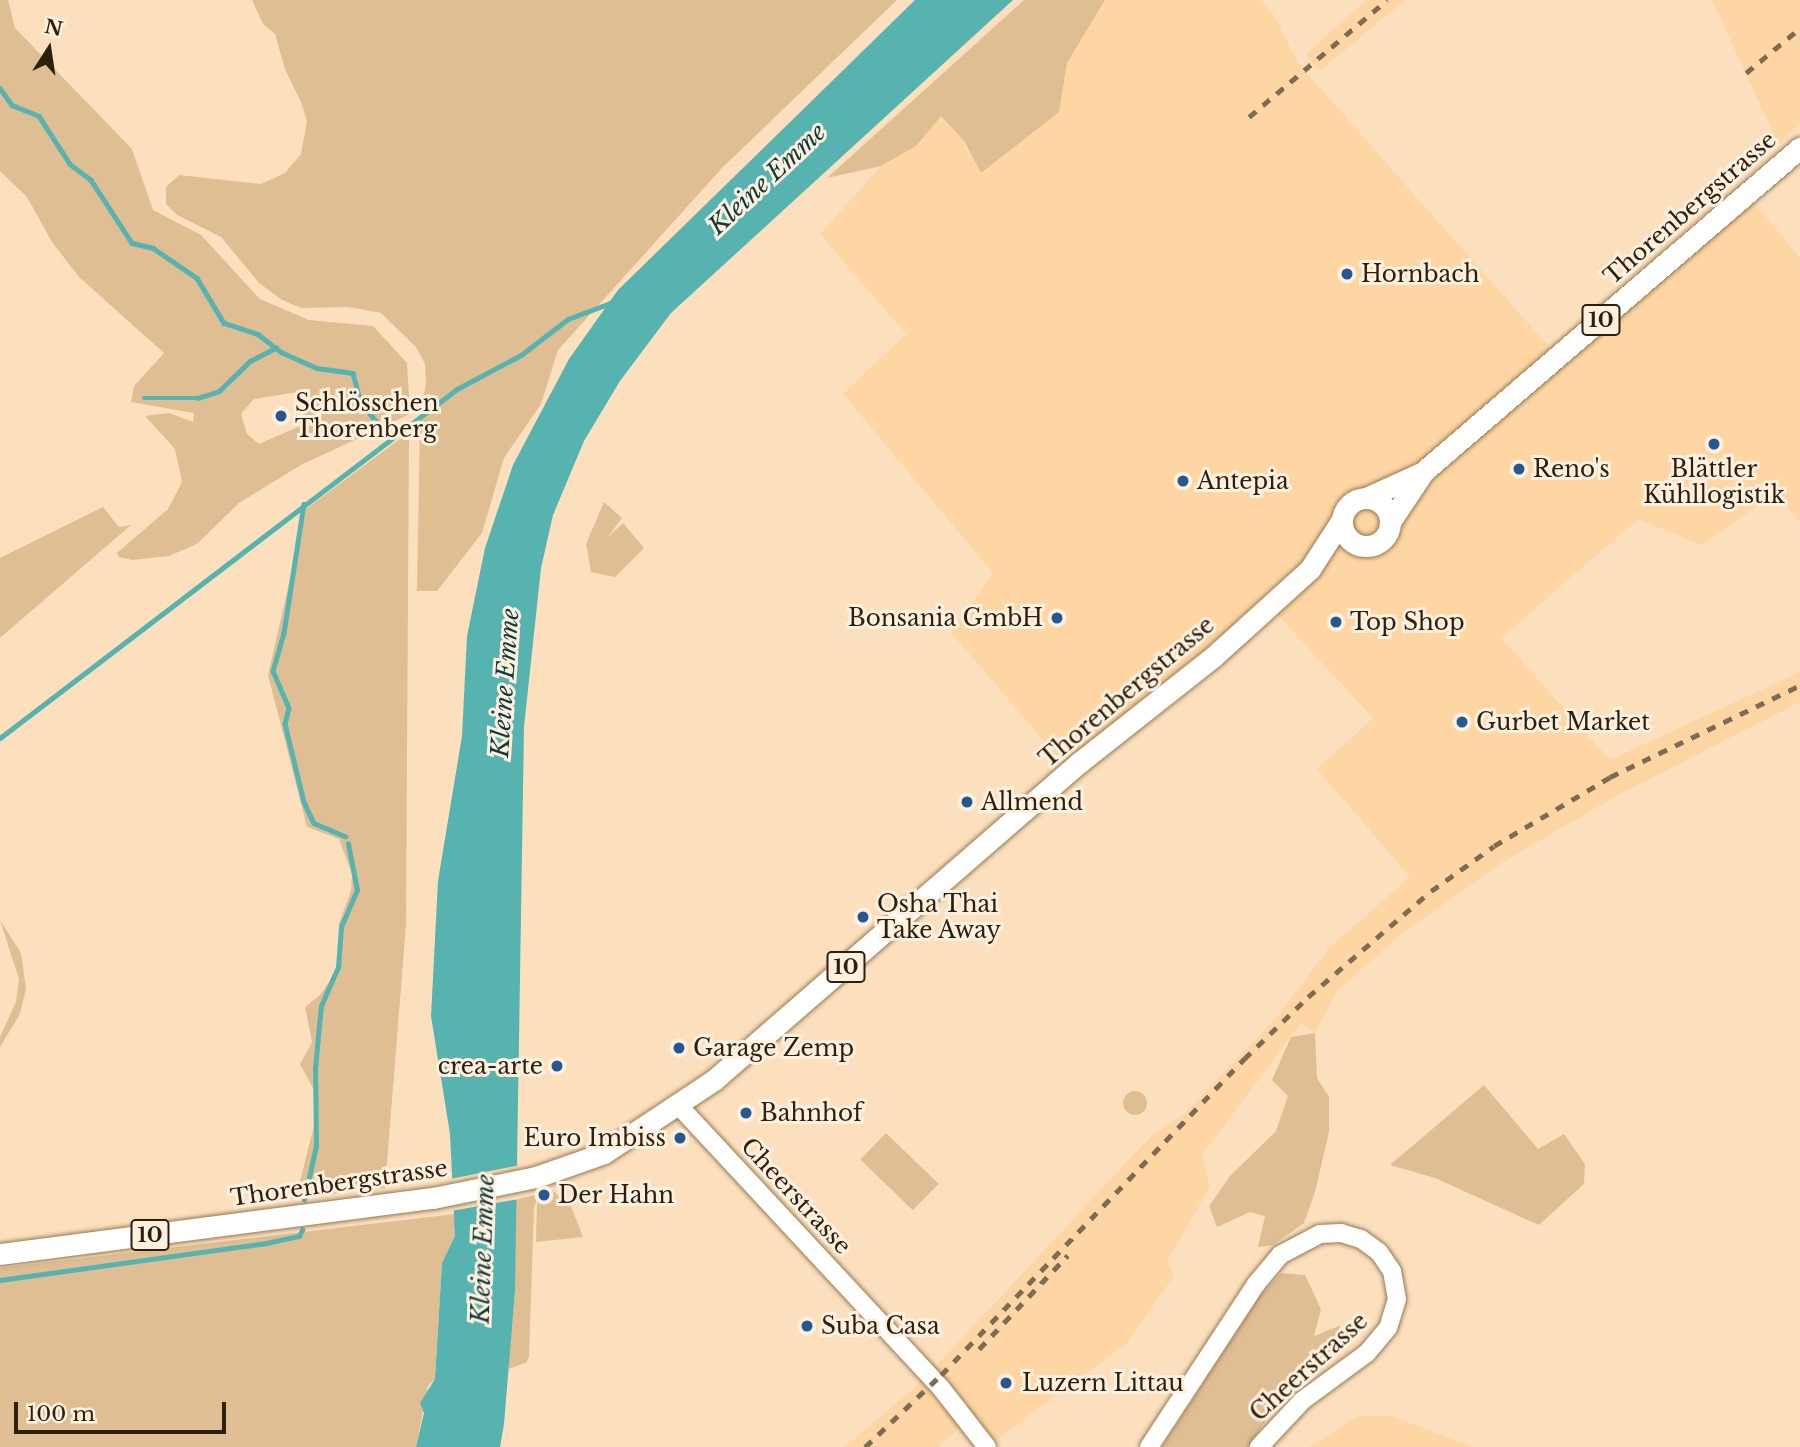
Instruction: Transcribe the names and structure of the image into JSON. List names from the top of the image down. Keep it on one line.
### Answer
{"streets":{"main road":["Thorenbergstrasse","10"],"street":["Cheerstrasse"]},"crossings":[["Thorenbergstrasse","10"],["Thorenbergstrasse","Cheerstrasse"]],"water":["Kleine Emme"],"places":["Hornbach","Schlösschen Thorenberg","Blättler Kühllogistik","Reno's","Antepia","Bonsania GmbH","Top Shop","Gurbet Market","Allmend","Osha Thai Take Away","Garage Zemp","crea-arte","Bahnhof","Euro Imbiss","Der Hahn","Suba Casa","Luzern Littau"],"scale_bar":"100 m","north":"top"}
